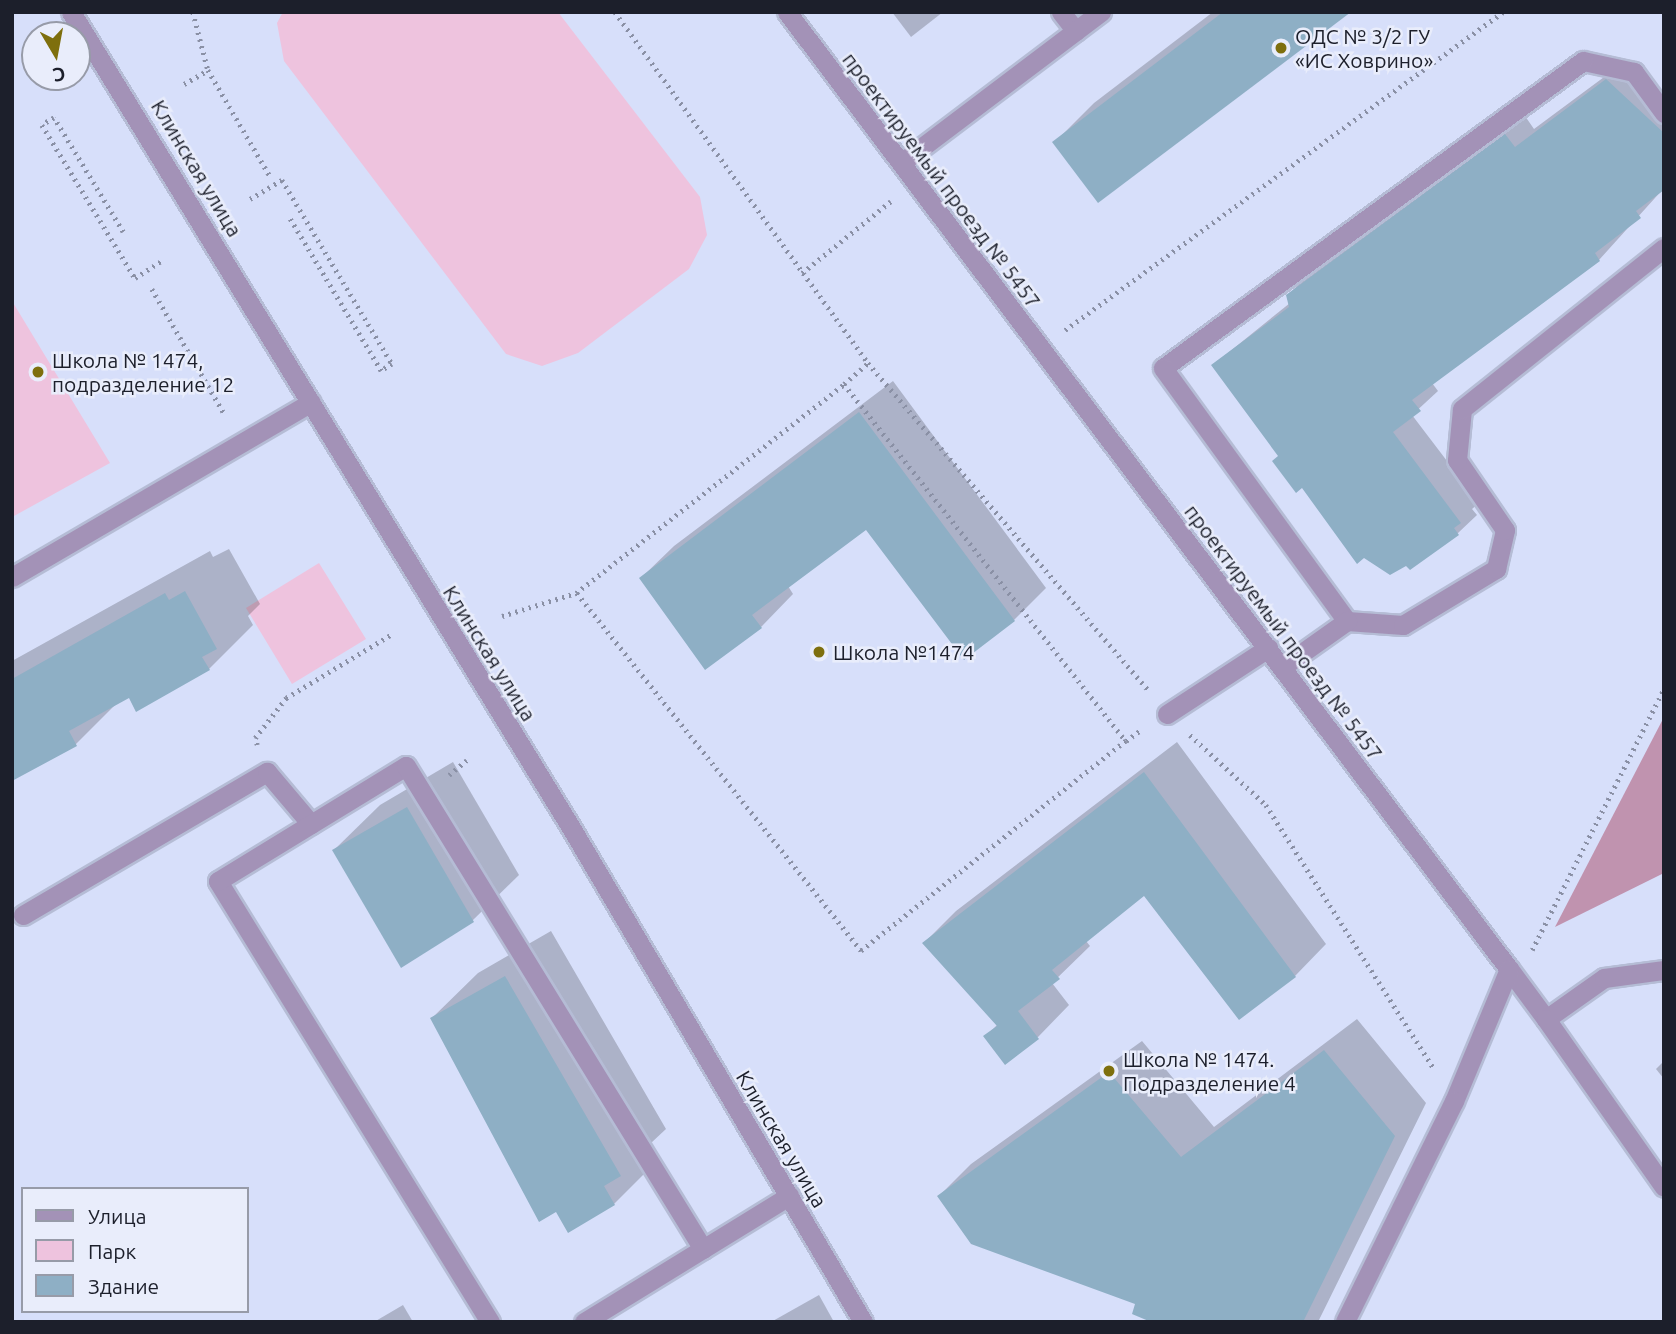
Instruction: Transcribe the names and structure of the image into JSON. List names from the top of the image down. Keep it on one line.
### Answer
{"streets":{"street":["Клинская улица","проектируемый проезд № 5457"]},"places":["ОДС № 3/2 ГУ «ИС Ховрино»","Школа № 1474, подразделение 12","Школа №1474","Школа № 1474. Подразделение 4"],"legend":["Улица","Парк","Здание"],"north":"bottom"}
